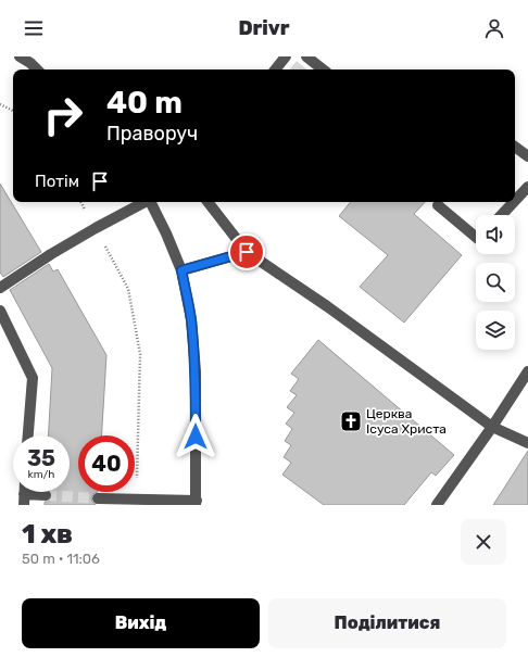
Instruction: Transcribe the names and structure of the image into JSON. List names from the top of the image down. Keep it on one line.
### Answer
{"places":{"church":["Церква Ісуса Христа"]},"page":{"header":"Drivr","turn":["40 m","Праворуч"],"then":"Потім","speed":"35 km/h","limit":"40","heading":["1 хв","50 m · 11:06"],"buttons":["Вихід","Поділитися"]}}
